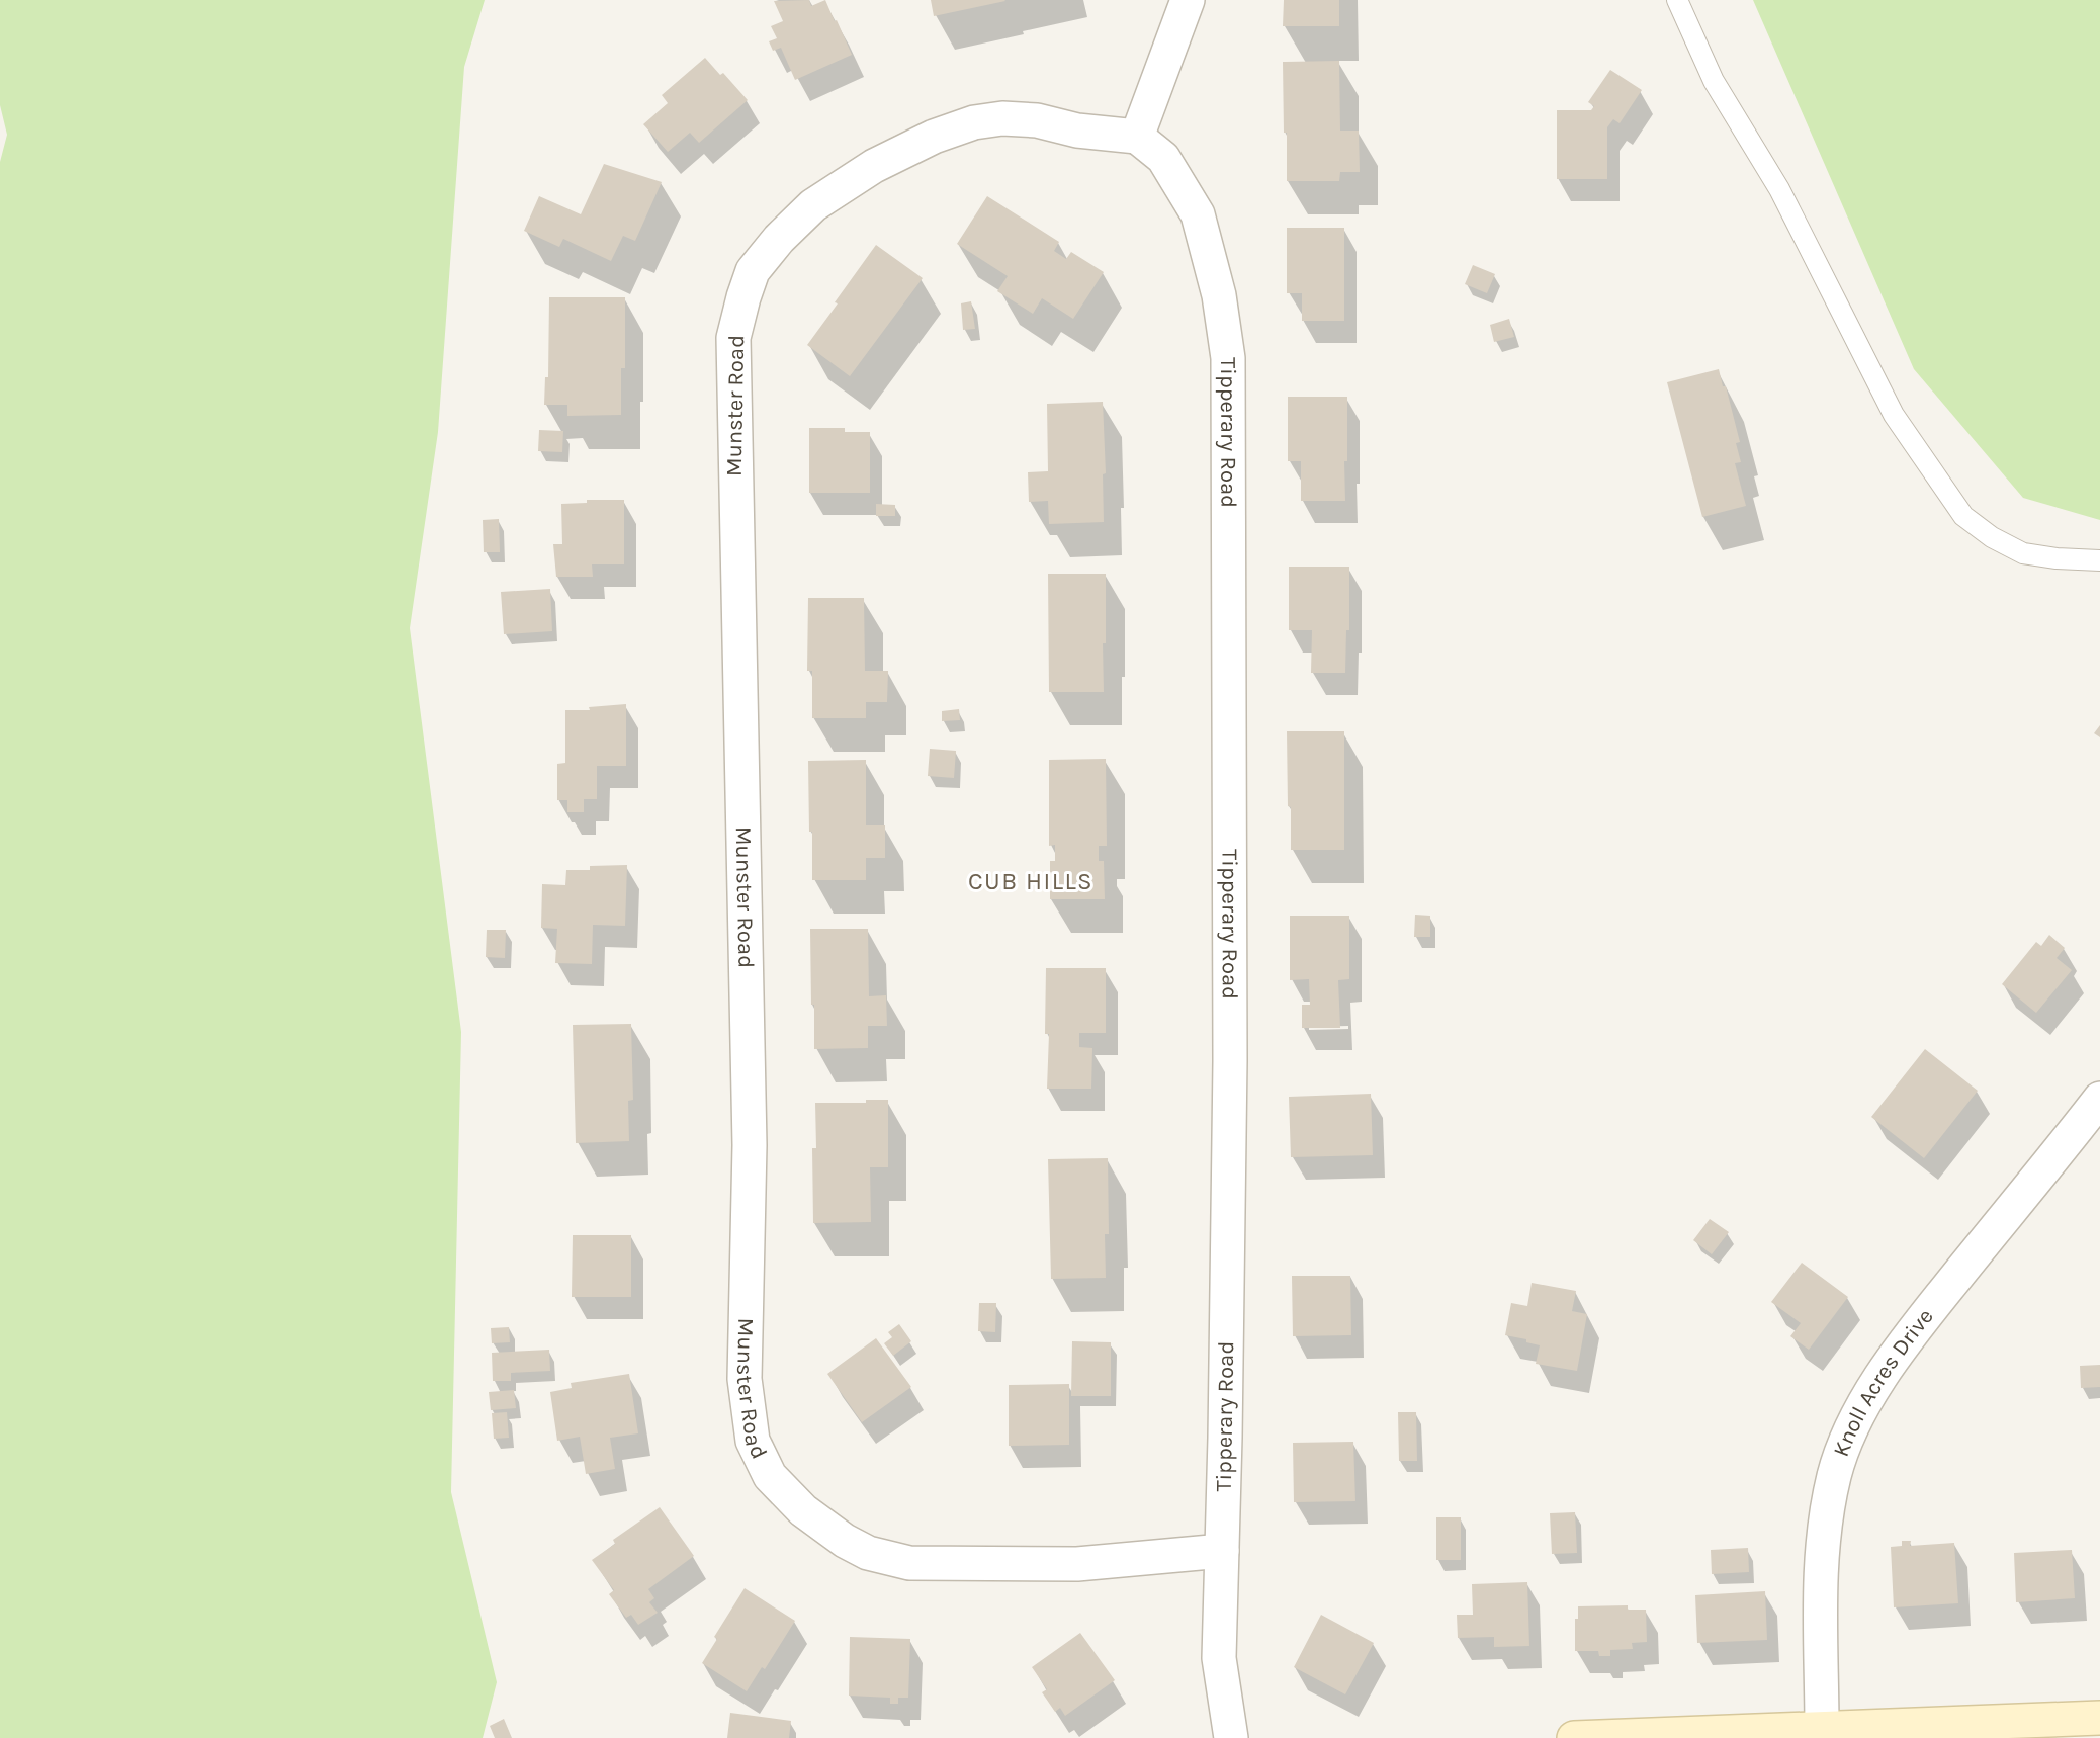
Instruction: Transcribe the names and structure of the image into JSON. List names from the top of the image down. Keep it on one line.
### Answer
{"streets":{"street":["Munster Road","Tipperary Road","Knoll Acres Drive"]},"crossings":[["Munster Road","Tipperary Road"]],"districts":["CUB HILLS"]}
